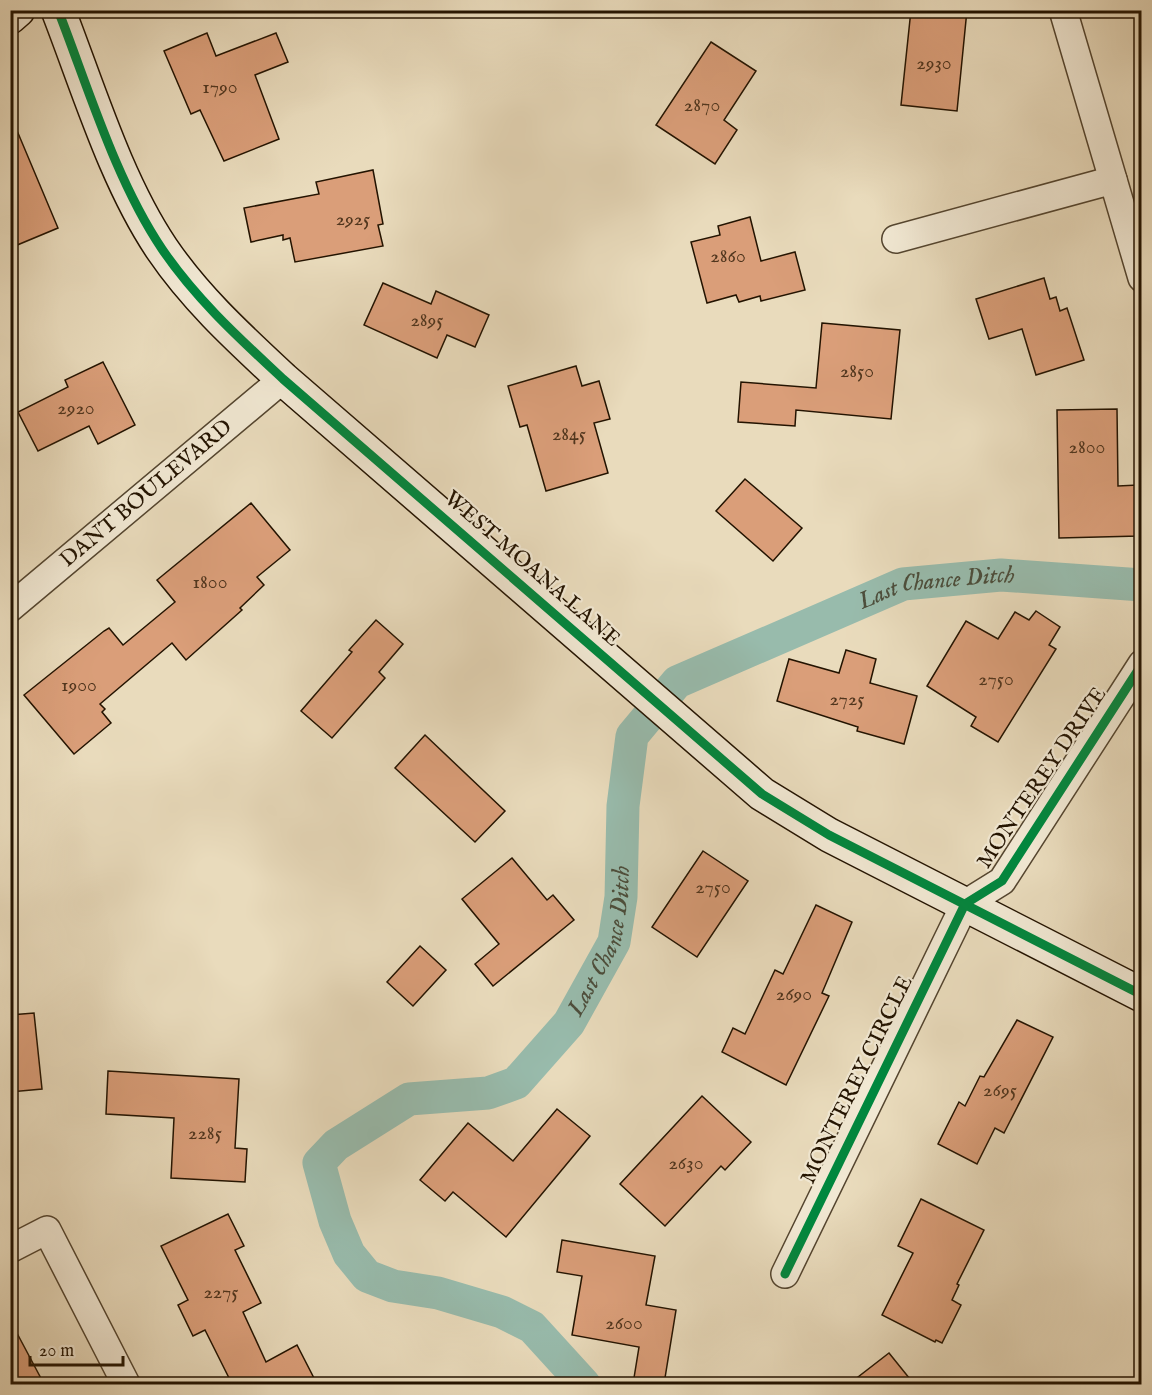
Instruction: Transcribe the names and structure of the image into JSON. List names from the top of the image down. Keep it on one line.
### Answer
{"streets":{"street":["DANT BOULEVARD","WEST MOANA LANE","MONTEREY DRIVE","MONTEREY CIRCLE"]},"crossings":[["DANT BOULEVARD","WEST MOANA LANE"],["WEST MOANA LANE","MONTEREY DRIVE"],["WEST MOANA LANE","MONTEREY CIRCLE"],["MONTEREY DRIVE","MONTEREY CIRCLE"]],"water":["Last Chance Ditch"],"house_numbers":["2930","1790","2870","2925","2860","2895","2850","2920","2845","2800","1800","2750","1900","2725","2750","2690","2695","2285","2630","2275","2600"],"scale_bar":"20 m"}
